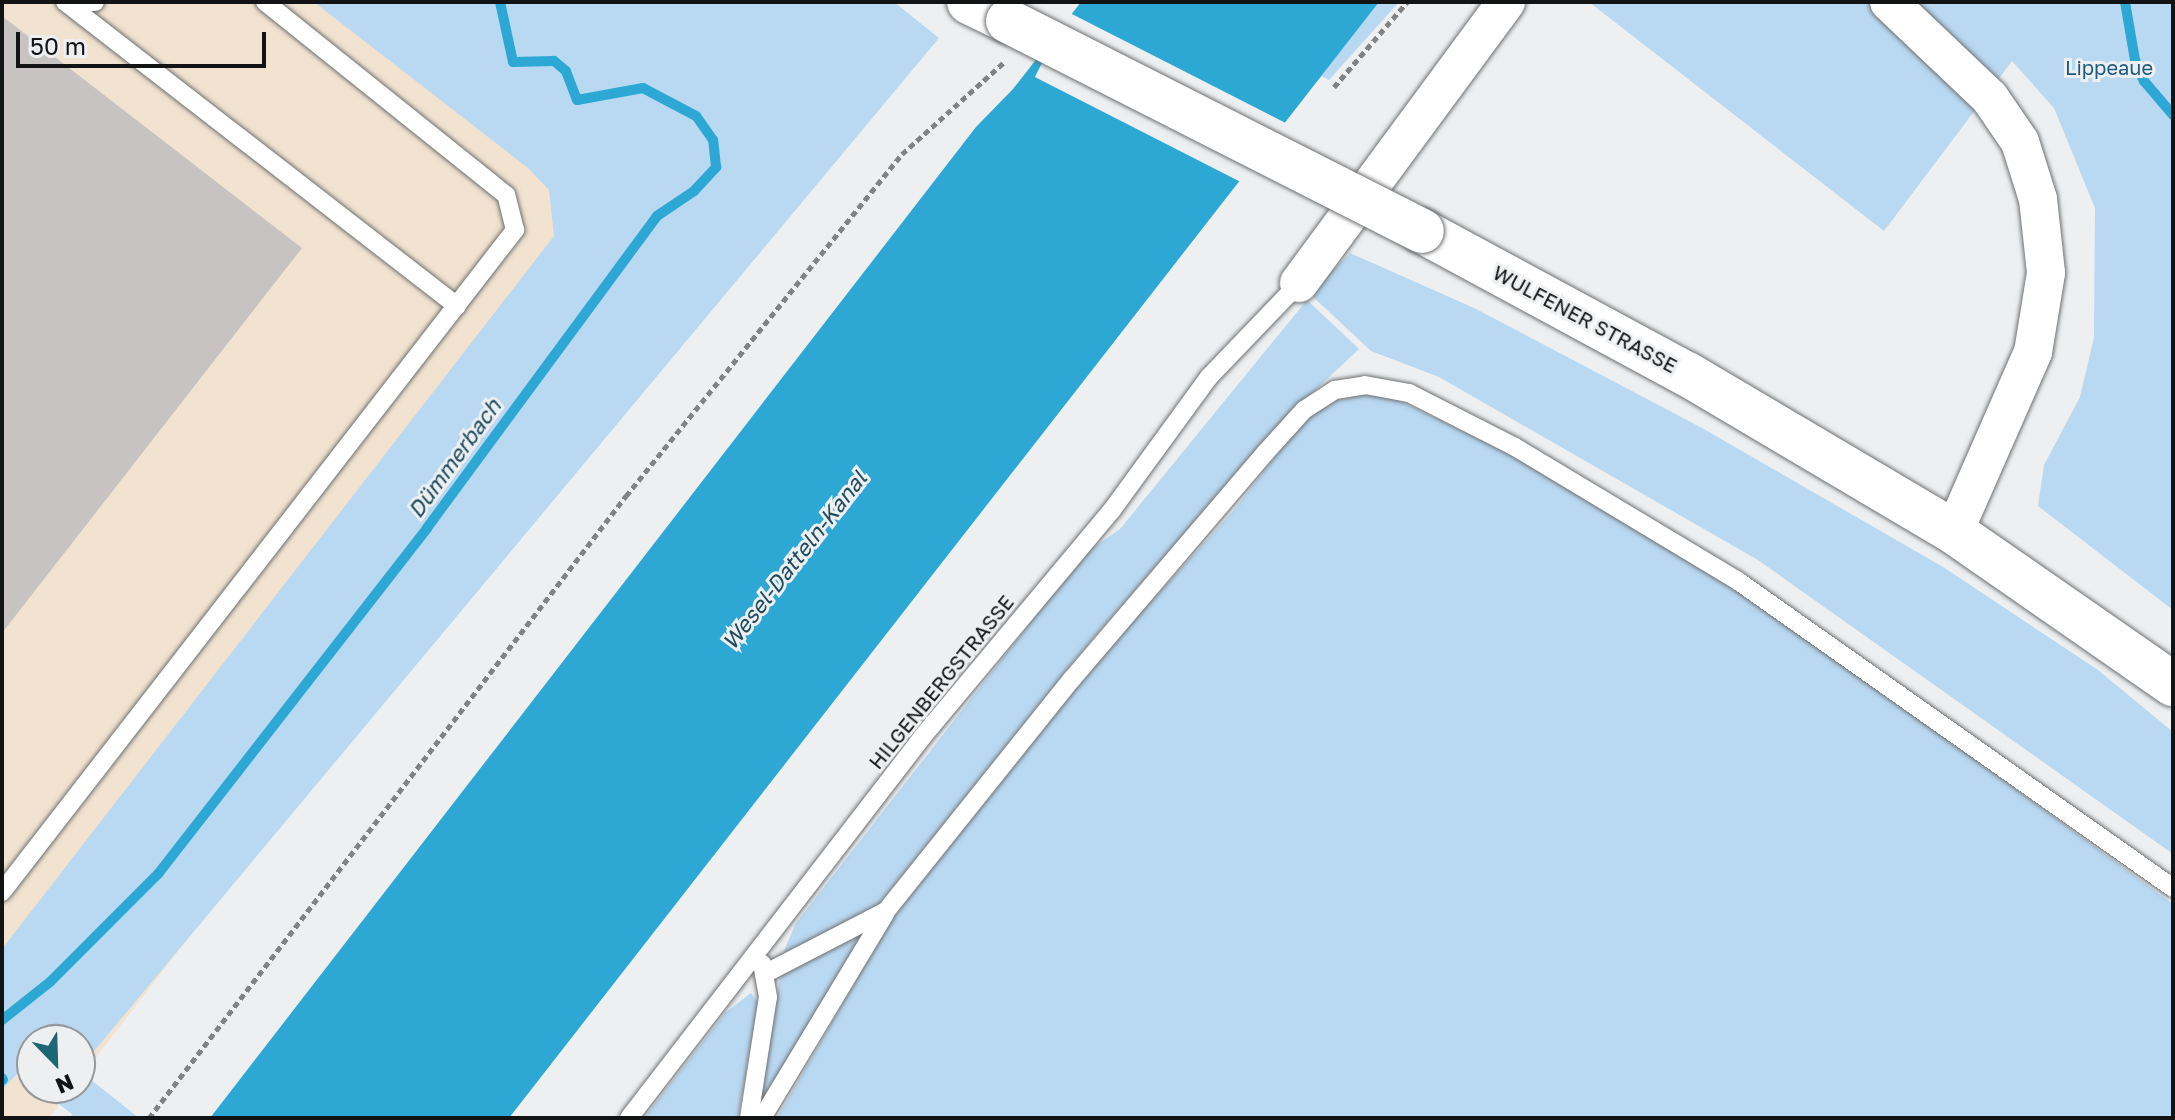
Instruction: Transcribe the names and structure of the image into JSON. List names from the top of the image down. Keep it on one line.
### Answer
{"streets":{"main road":["WULFENER STRASSE"],"lane":["HILGENBERGSTRASSE"]},"water":["Dümmerbach","Wesel-Datteln-Kanal"],"parks":["Lippeaue"],"scale_bar":"50 m","north":"bottom right"}
